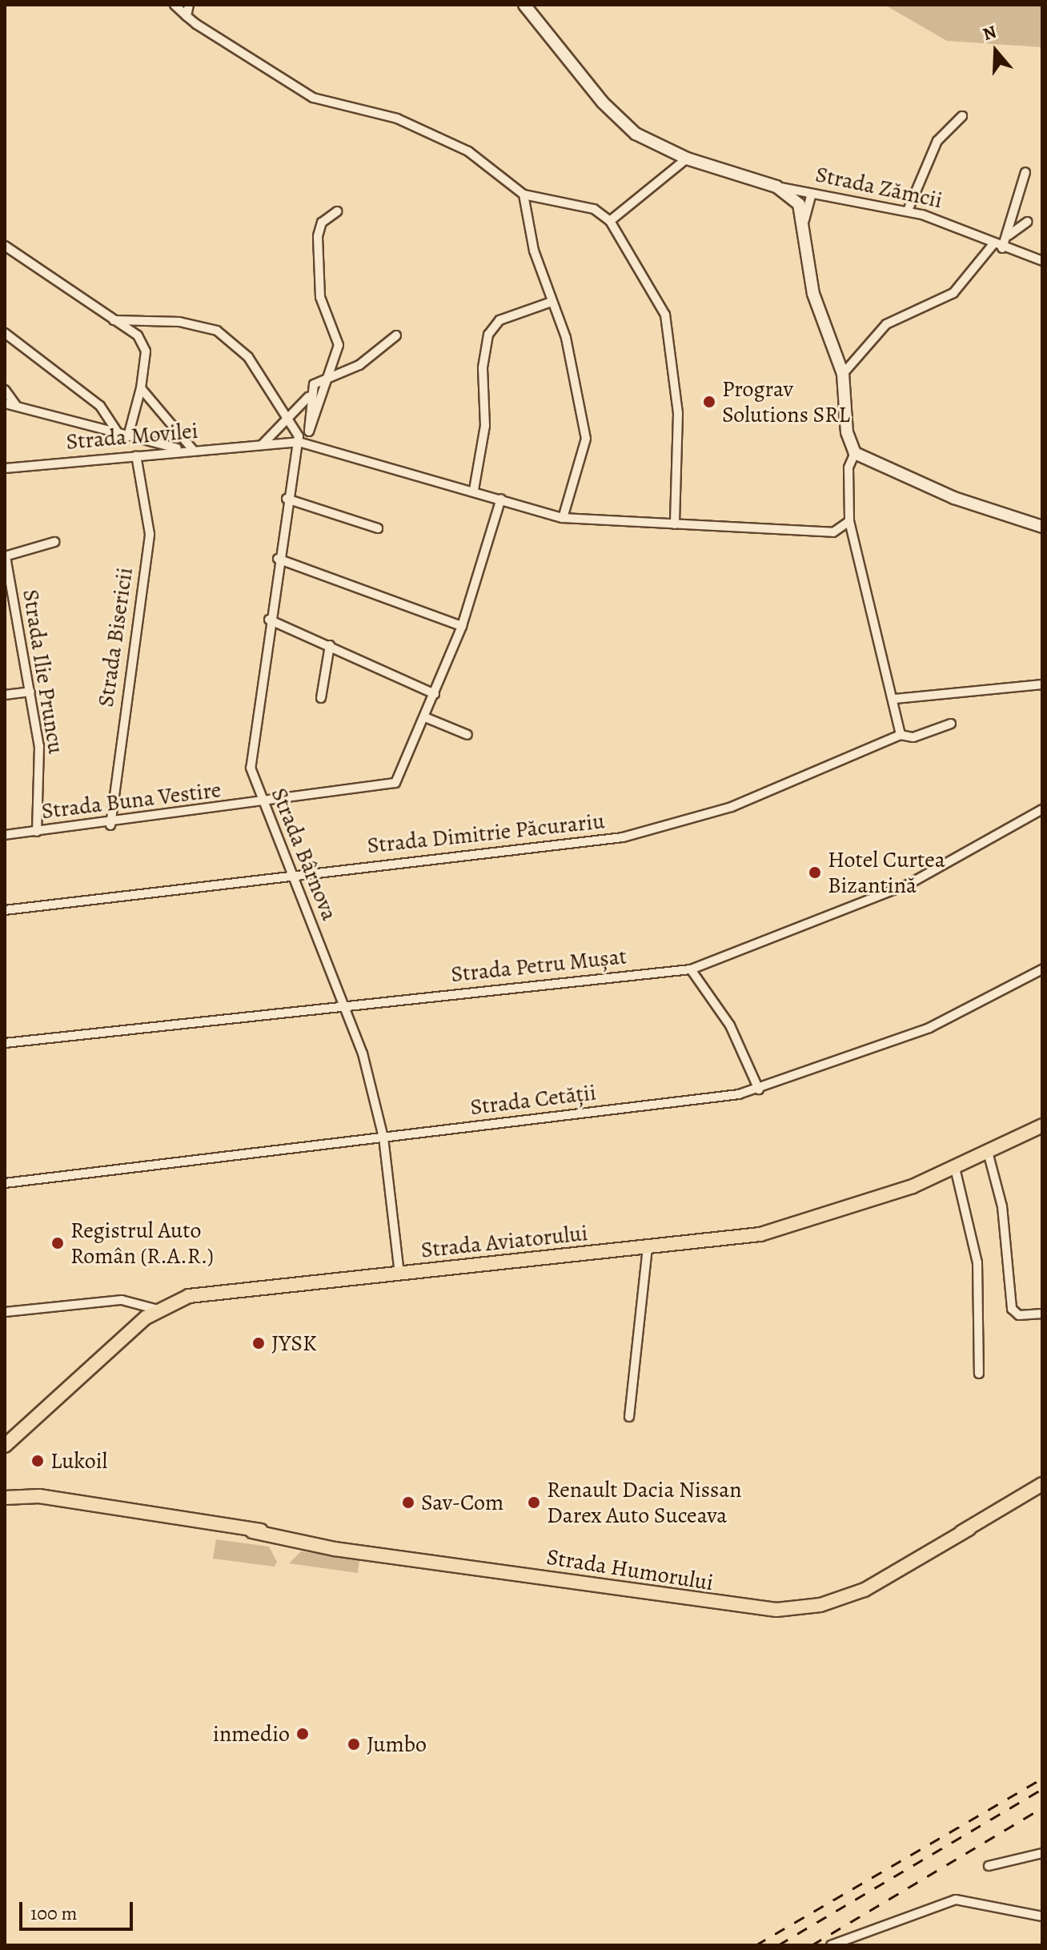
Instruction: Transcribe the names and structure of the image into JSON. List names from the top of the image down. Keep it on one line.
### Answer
{"streets":{"main road":["Strada Zămcii","Strada Aviatorului","Strada Humorului"],"street":["Strada Movilei","Strada Bisericii","Strada Ilie Pruncu","Strada Buna Vestire","Strada Dimitrie Păcurariu","Strada Bârnova","Strada Petru Mușat","Strada Cetății"]},"crossings":[["Strada Movilei","Strada Bisericii"],["Strada Movilei","Strada Bârnova"],["Strada Bisericii","Strada Buna Vestire"],["Strada Ilie Pruncu","Strada Buna Vestire"],["Strada Buna Vestire","Strada Bârnova"],["Strada Dimitrie Păcurariu","Strada Bârnova"],["Strada Bârnova","Strada Petru Mușat"],["Strada Bârnova","Strada Cetății"],["Strada Bârnova","Strada Aviatorului"]],"places":["Prograv Solutions SRL","Hotel Curtea Bizantină","Registrul Auto Român (R.A.R.)","JYSK","Lukoil","Sav-Com","Renault Dacia Nissan Darex Auto Suceava","inmedio","Jumbo"],"scale_bar":"100 m","north":"top"}
